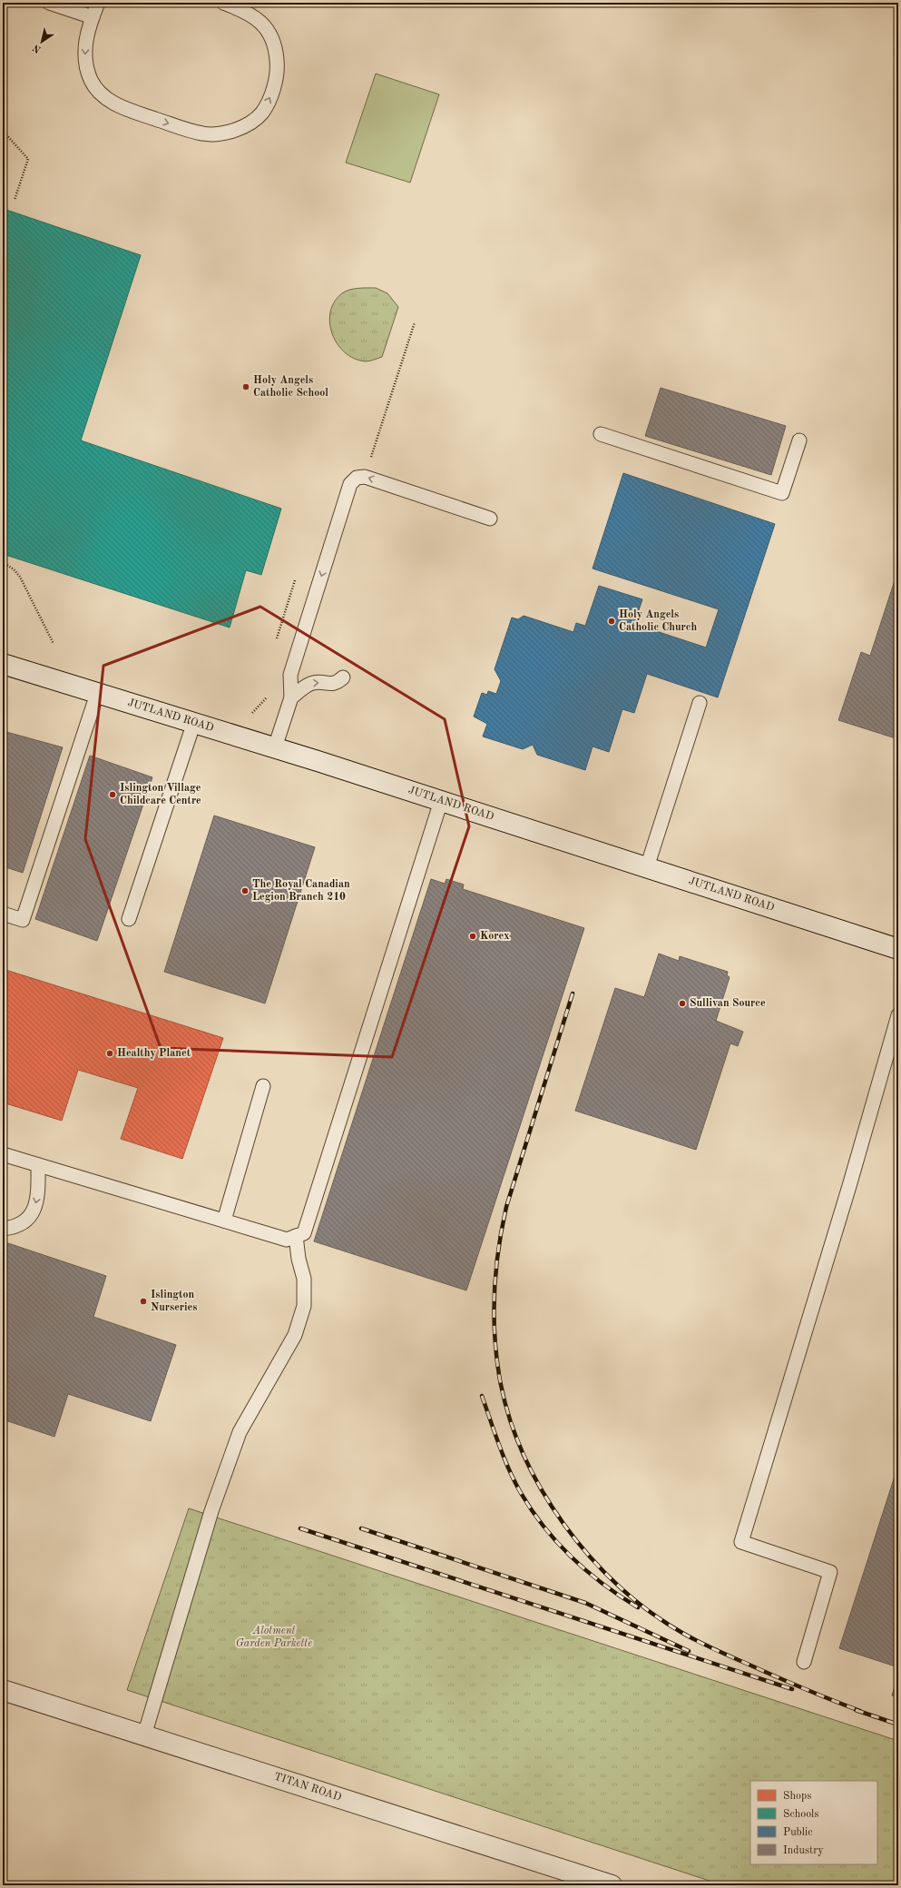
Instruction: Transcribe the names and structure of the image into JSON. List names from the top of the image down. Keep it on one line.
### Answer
{"streets":{"street":["JUTLAND ROAD","TITAN ROAD"]},"parks":["Alotment Garden Parkette"],"places":["Holy Angels Catholic School","Holy Angels Catholic Church","Islington Village Childcare Centre","The Royal Canadian Legion Branch 210","Korex","Sullivan Source","Healthy Planet","Islington Nurseries"],"legend":["Shops","Schools","Public","Industry"],"north":"bottom left"}
